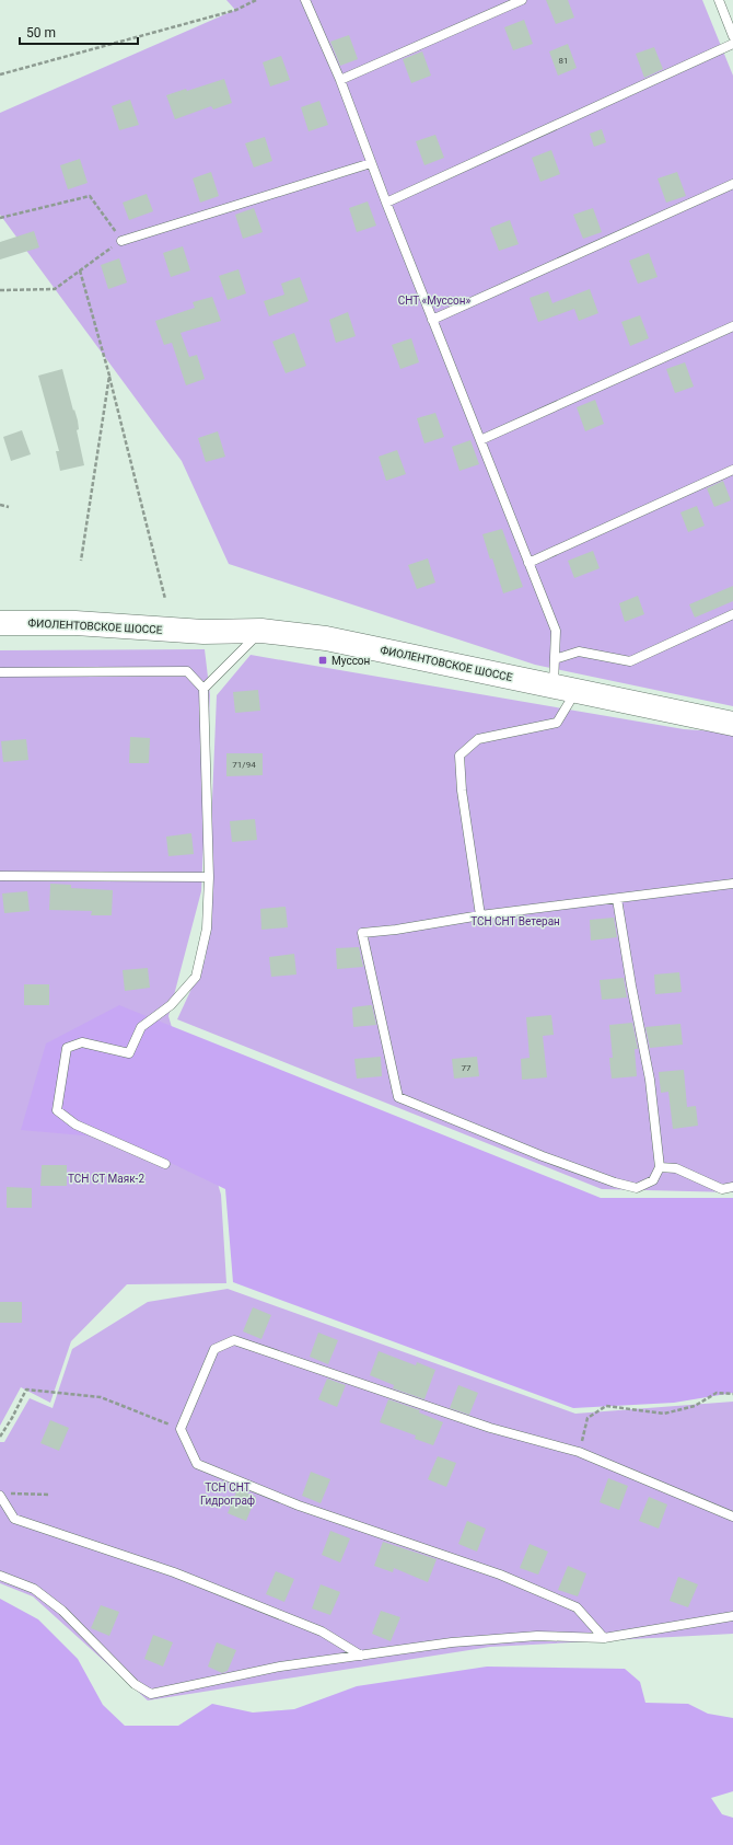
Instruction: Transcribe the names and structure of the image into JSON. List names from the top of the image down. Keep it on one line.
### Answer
{"streets":{"main road":["ФИОЛЕНТОВСКОЕ ШОССЕ"]},"parks":["СНТ «Муссон»","ТСН СНТ Ветеран","ТСН СТ Маяк-2","ТСН СНТ Гидрограф"],"places":{"transit":["Муссон"]},"house_numbers":["81","71/94","77"],"scale_bar":"50 m"}
